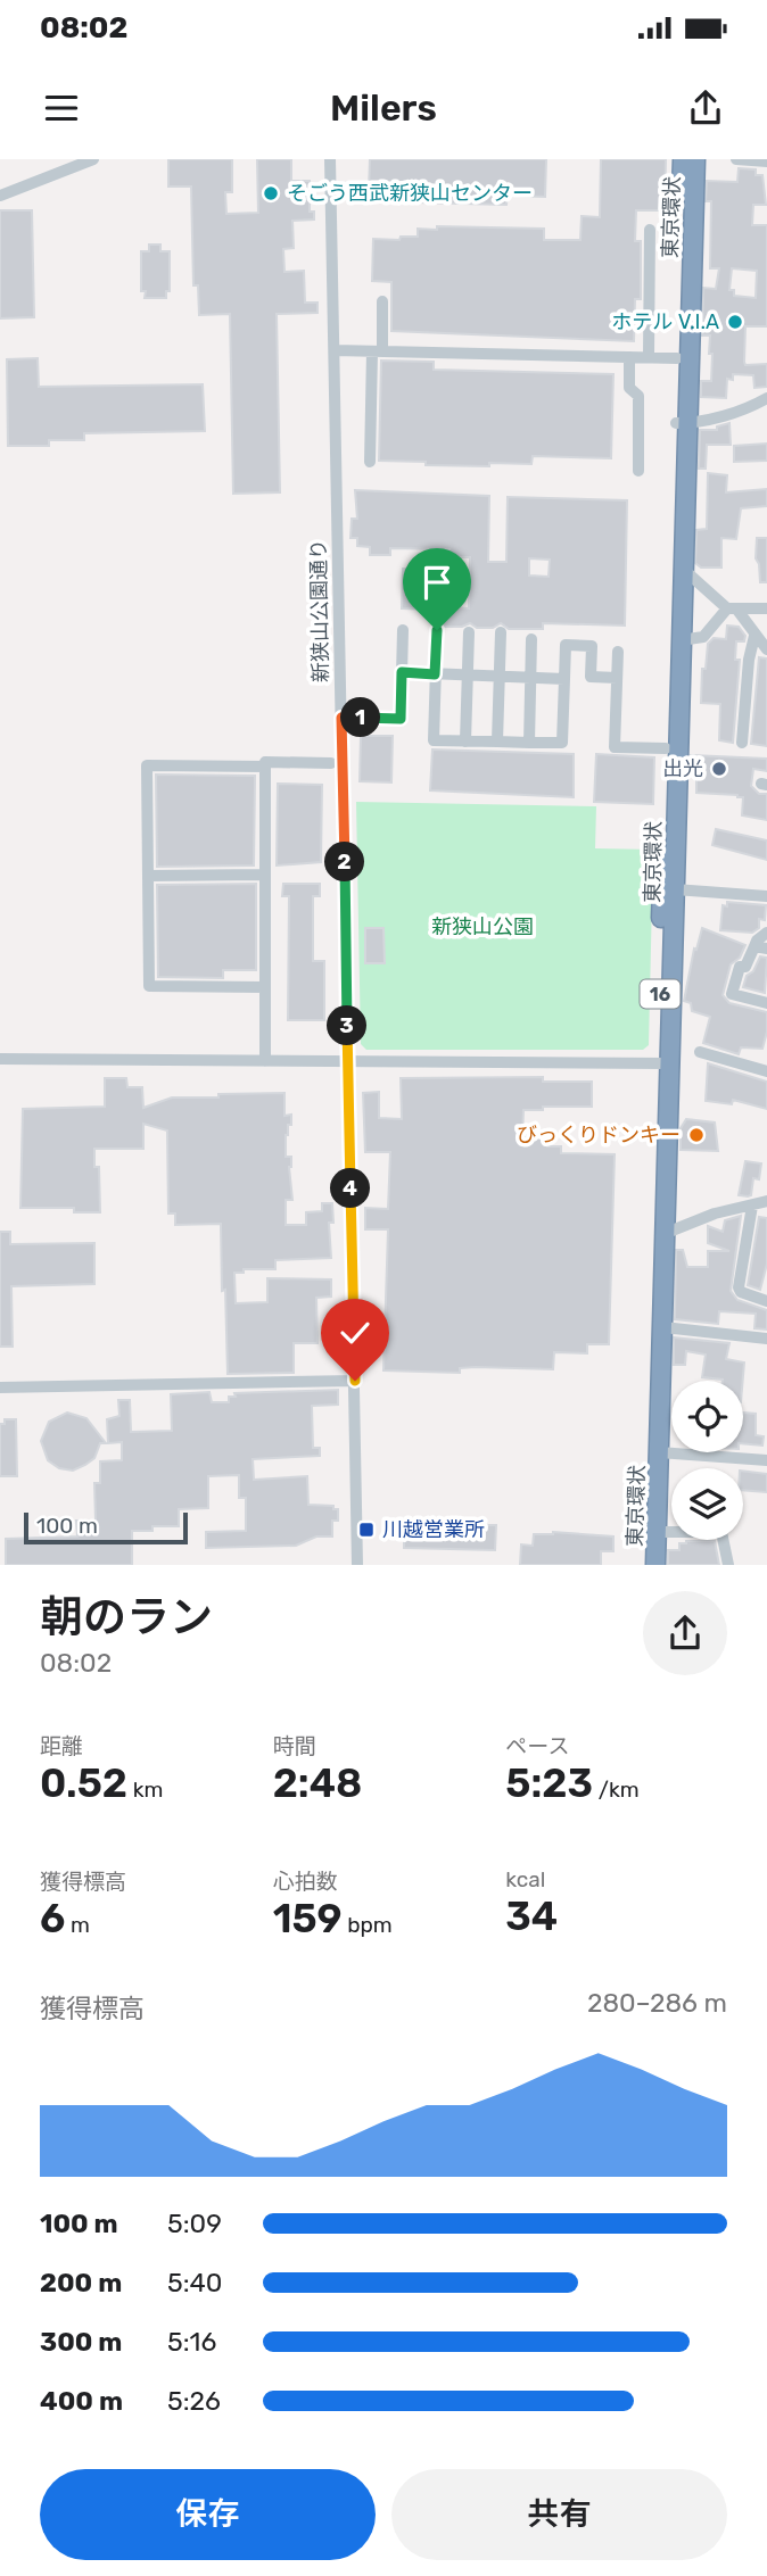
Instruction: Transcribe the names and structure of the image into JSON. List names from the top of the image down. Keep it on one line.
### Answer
{"streets":{"highway":["東京環状","16"],"street":["新狭山公園通り"]},"parks":["新狭山公園"],"places":{"other":["そごう西武新狭山センター","ホテル V.I.A","出光","びっくりドンキー"],"transit":["川越営業所"]},"scale_bar":"100 m","page":{"status":"08:02","header":"Milers","pins":["1","2","3","4"],"scale":"100 m","heading":["朝のラン","08:02"],"stats":[["距離","0.52 km"],["時間","2:48"],["ペース","5:23 /km"],["獲得標高","6 m"],["心拍数","159 bpm"],["kcal","34"]],"chart":["獲得標高","280–286 m"],"list":[{"name":"100 m","note":"5:09"},{"name":"200 m","note":"5:40"},{"name":"300 m","note":"5:16"},{"name":"400 m","note":"5:26"}],"buttons":["保存","共有"]}}
